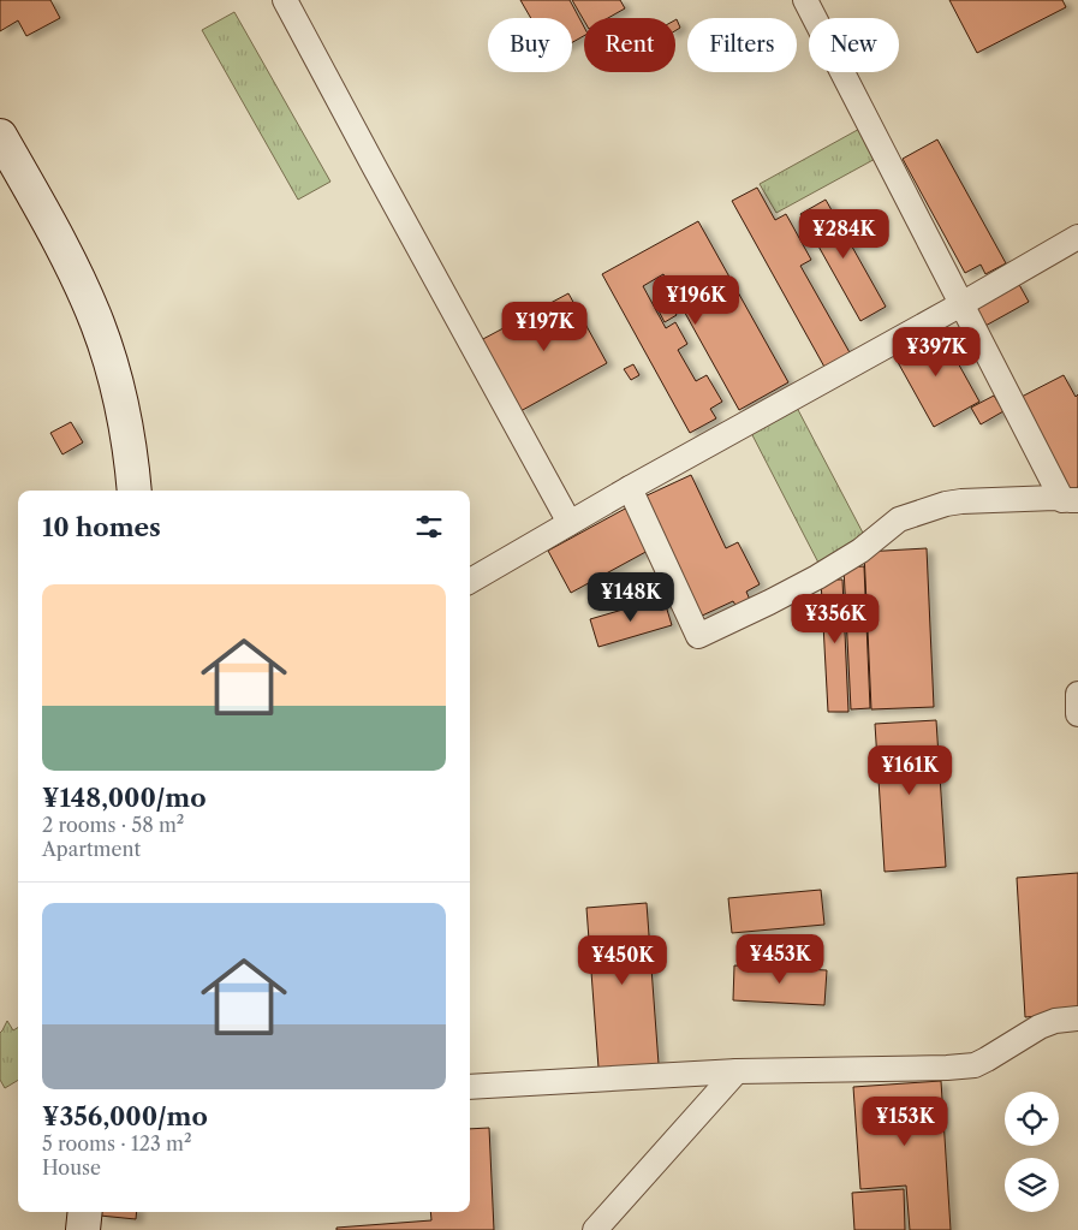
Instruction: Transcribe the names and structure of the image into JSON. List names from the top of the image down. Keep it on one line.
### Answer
{"page":{"chip":["Buy","Rent","Filters","New"],"price":["¥284K","¥196K","¥197K","¥397K","¥148K","¥356K","¥161K","¥453K","¥450K","¥153K"],"heading":"10 homes","list":[{"name":"¥148,000/mo","note":"2 rooms · 58 m² · Apartment"},{"name":"¥356,000/mo","note":"5 rooms · 123 m² · House"}]}}
